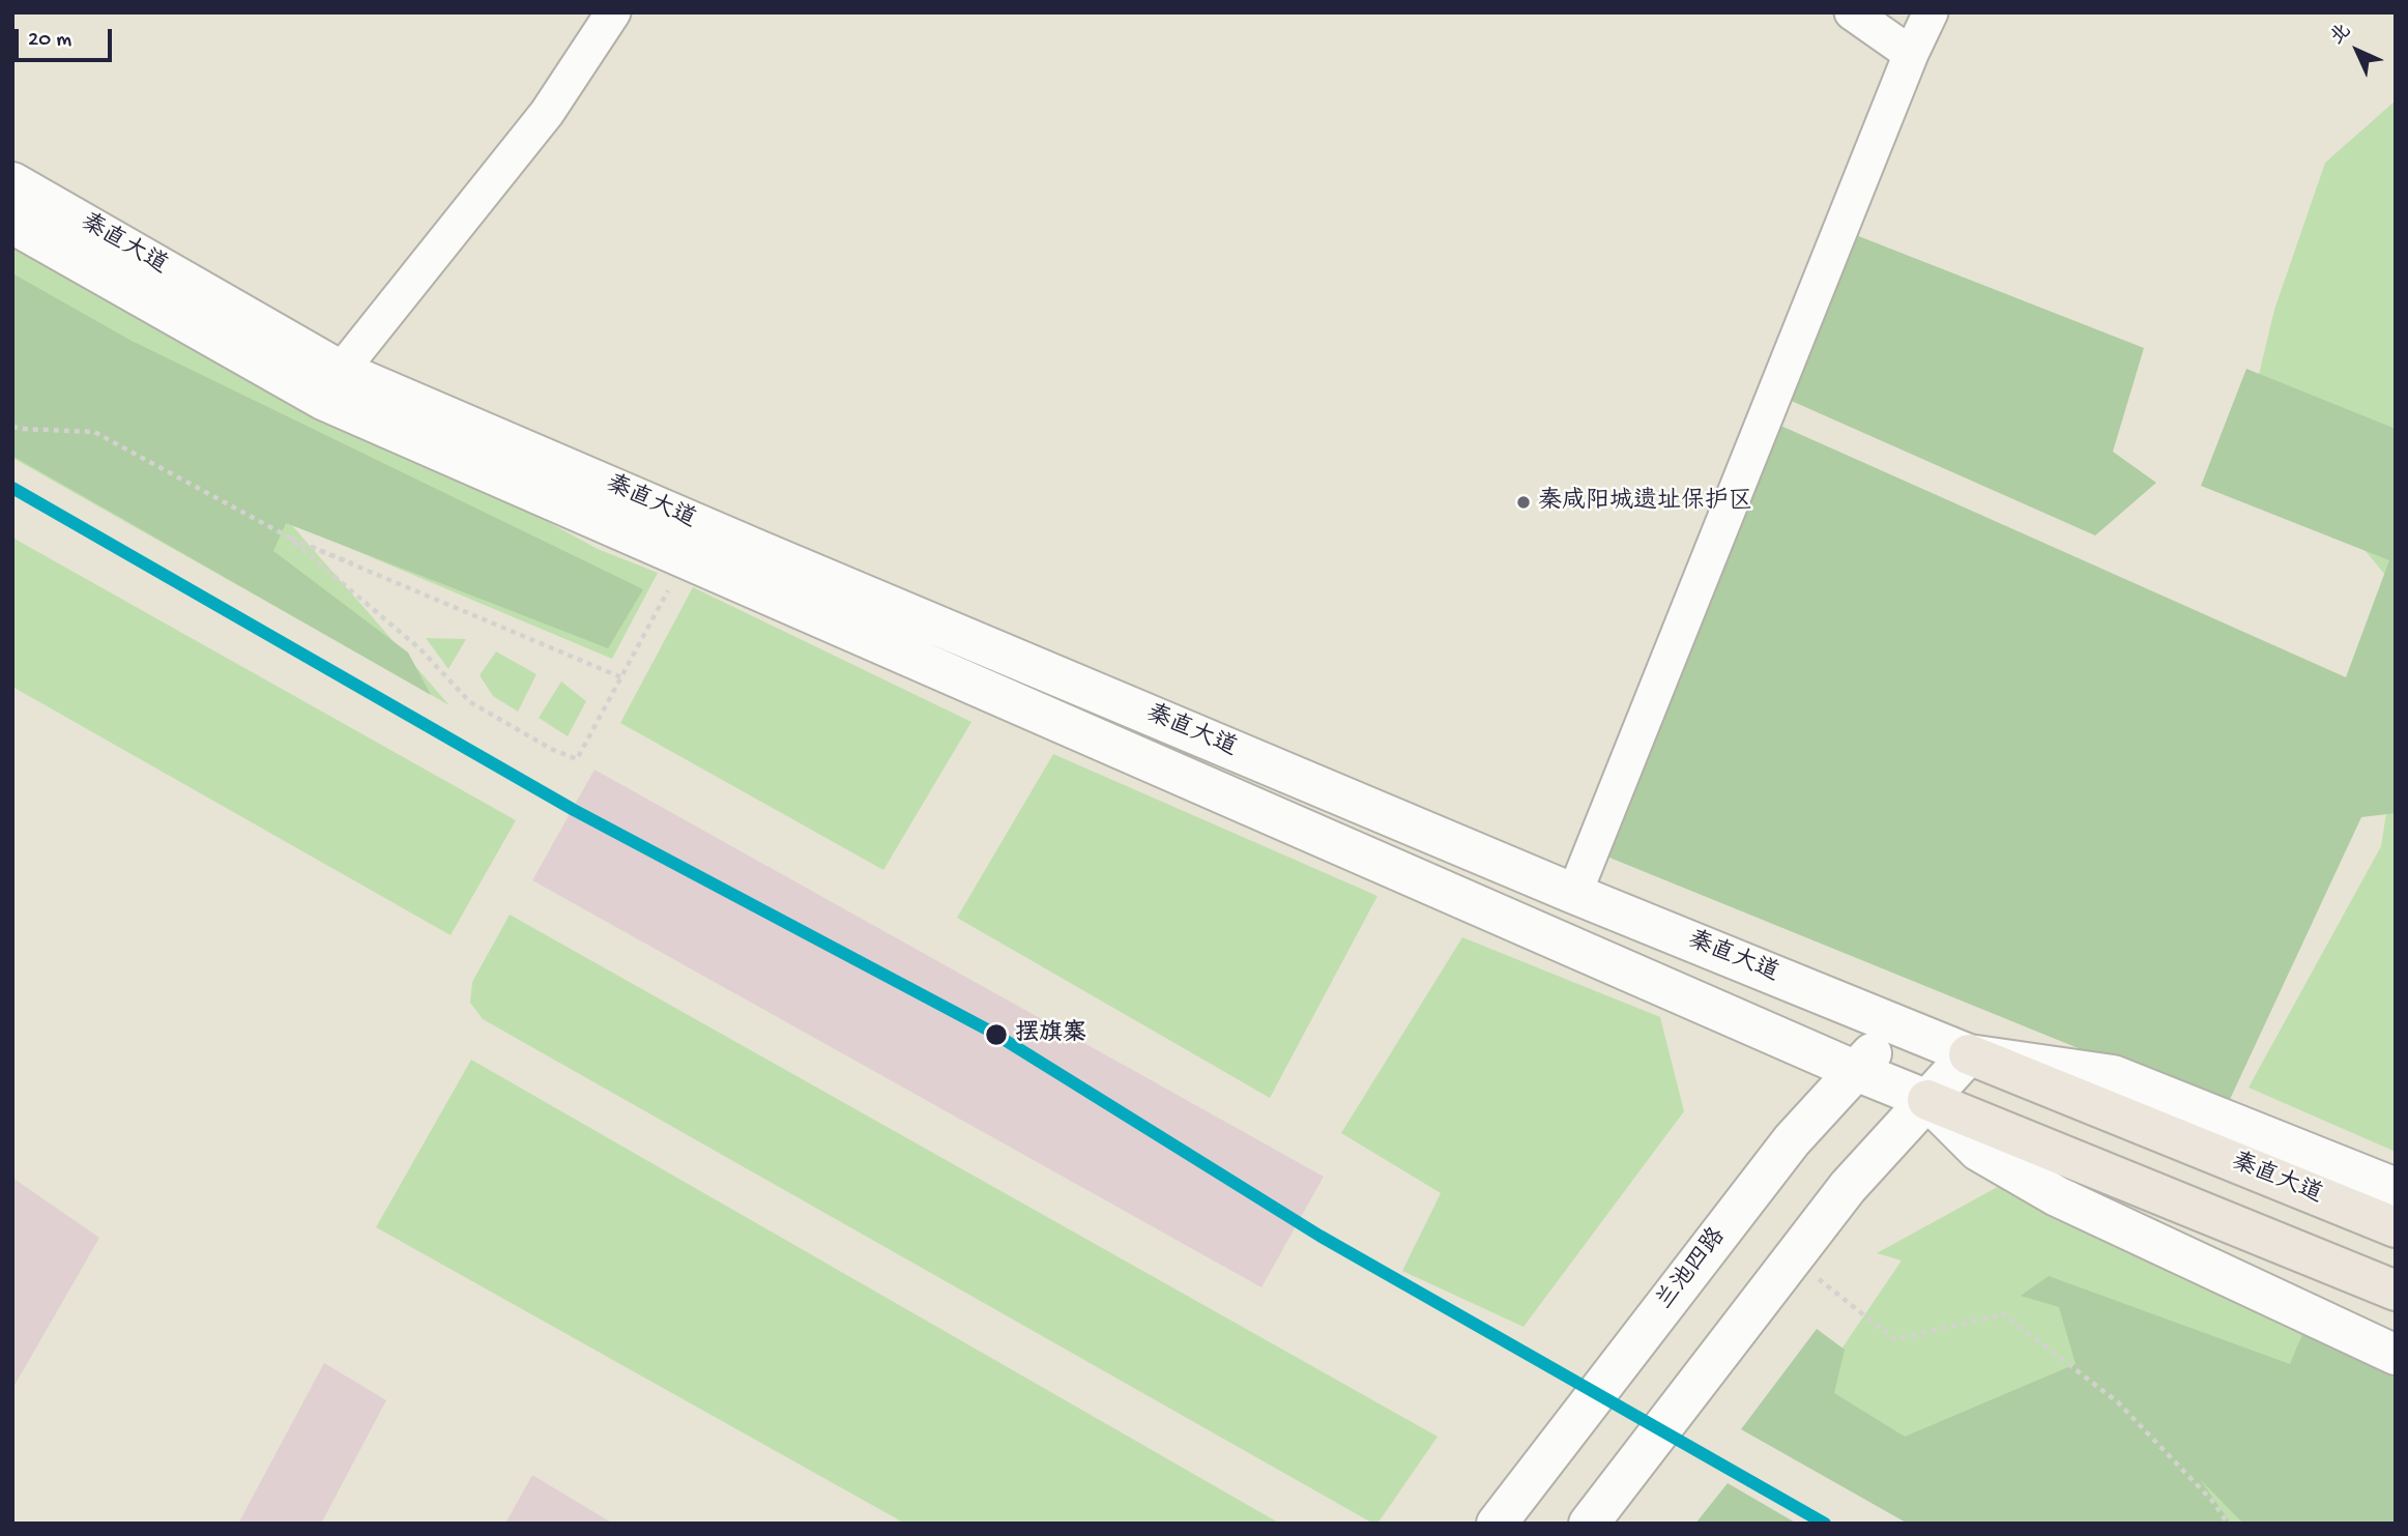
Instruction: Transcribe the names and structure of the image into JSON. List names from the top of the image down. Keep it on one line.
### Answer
{"streets":{"main road":["秦直大道"],"street":["兰池四路"]},"crossings":[["秦直大道","兰池四路"]],"places":["秦咸阳城遗址保护区","摆旗寨"],"scale_bar":"20 m","north":"top left"}
